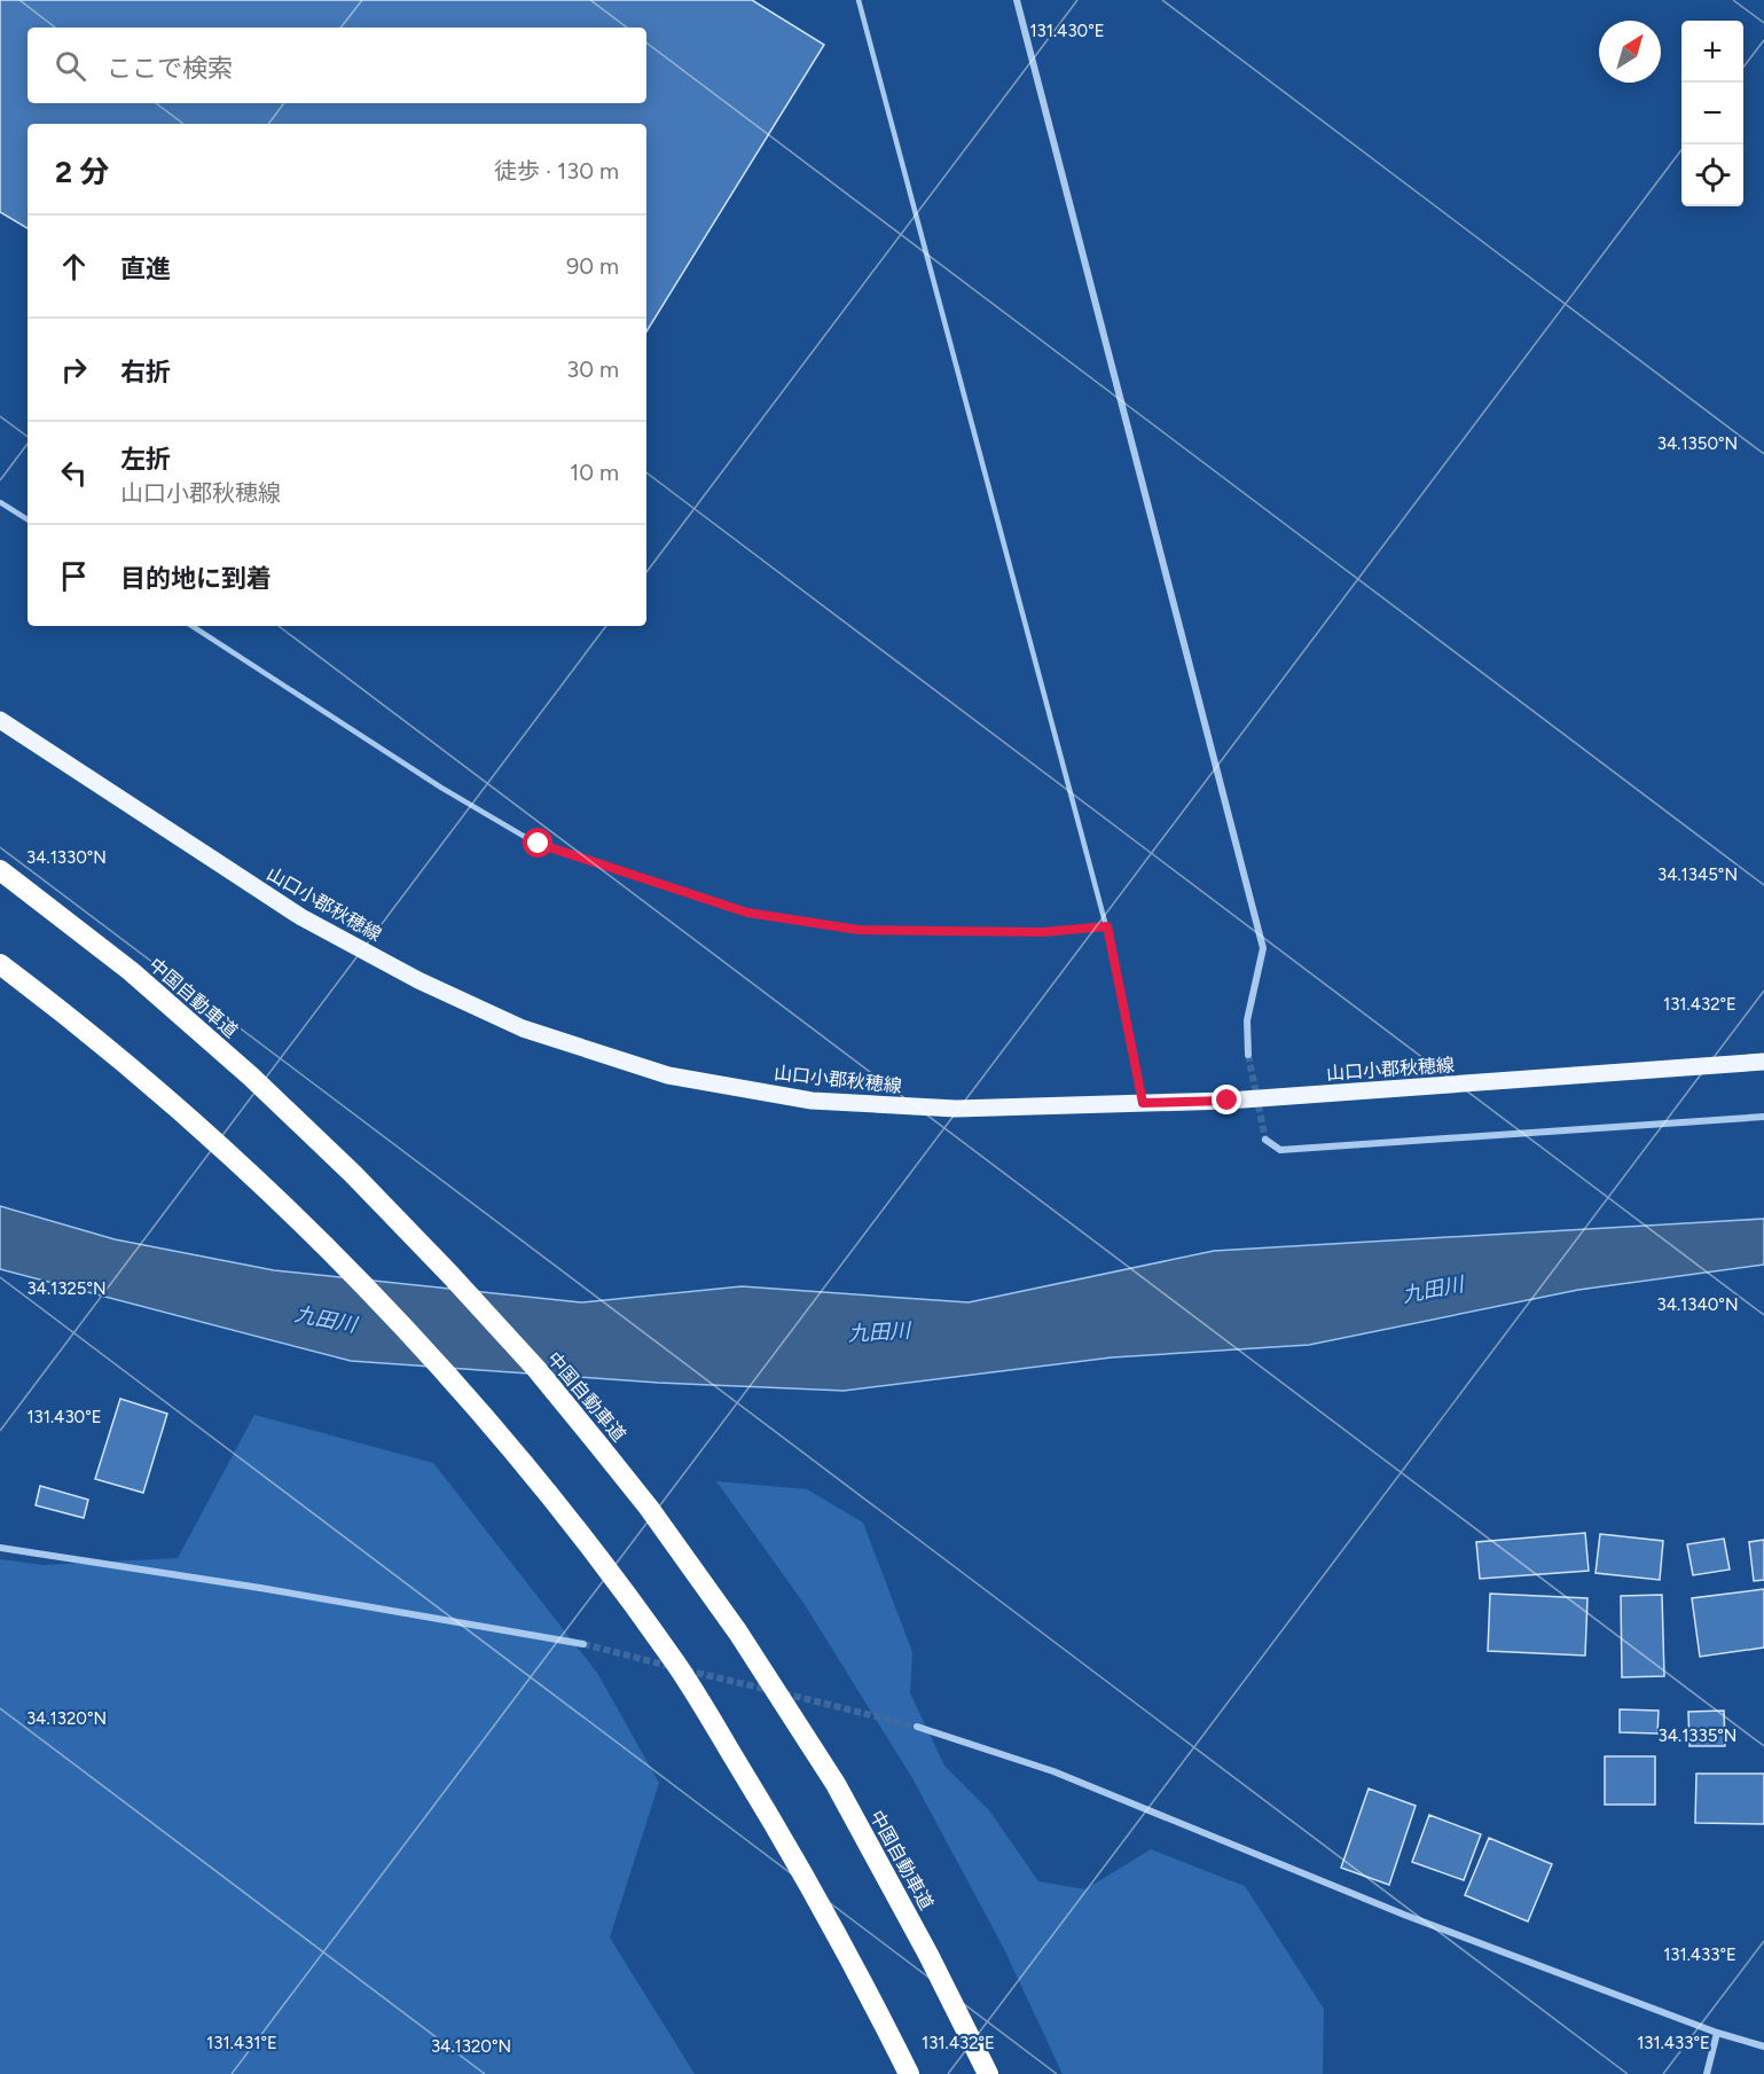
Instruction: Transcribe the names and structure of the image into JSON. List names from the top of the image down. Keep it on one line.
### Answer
{"streets":{"highway":["中国自動車道"],"main road":["山口小郡秋穂線"]},"water":["九田川"],"north":"top right","page":{"map_buttons":["+","−"],"search":"ここで検索","heading":["2 分","徒歩 · 130 m"],"list":[["直進","90 m"],["右折","30 m"],["左折","山口小郡秋穂線","10 m"],"目的地に到着"]},"coordinates":["131.430°E","34.1350°N","34.1330°N","34.1345°N","131.432°E","34.1325°N","34.1340°N","34.1320°N","34.1335°N","131.433°E","131.431°E"]}
